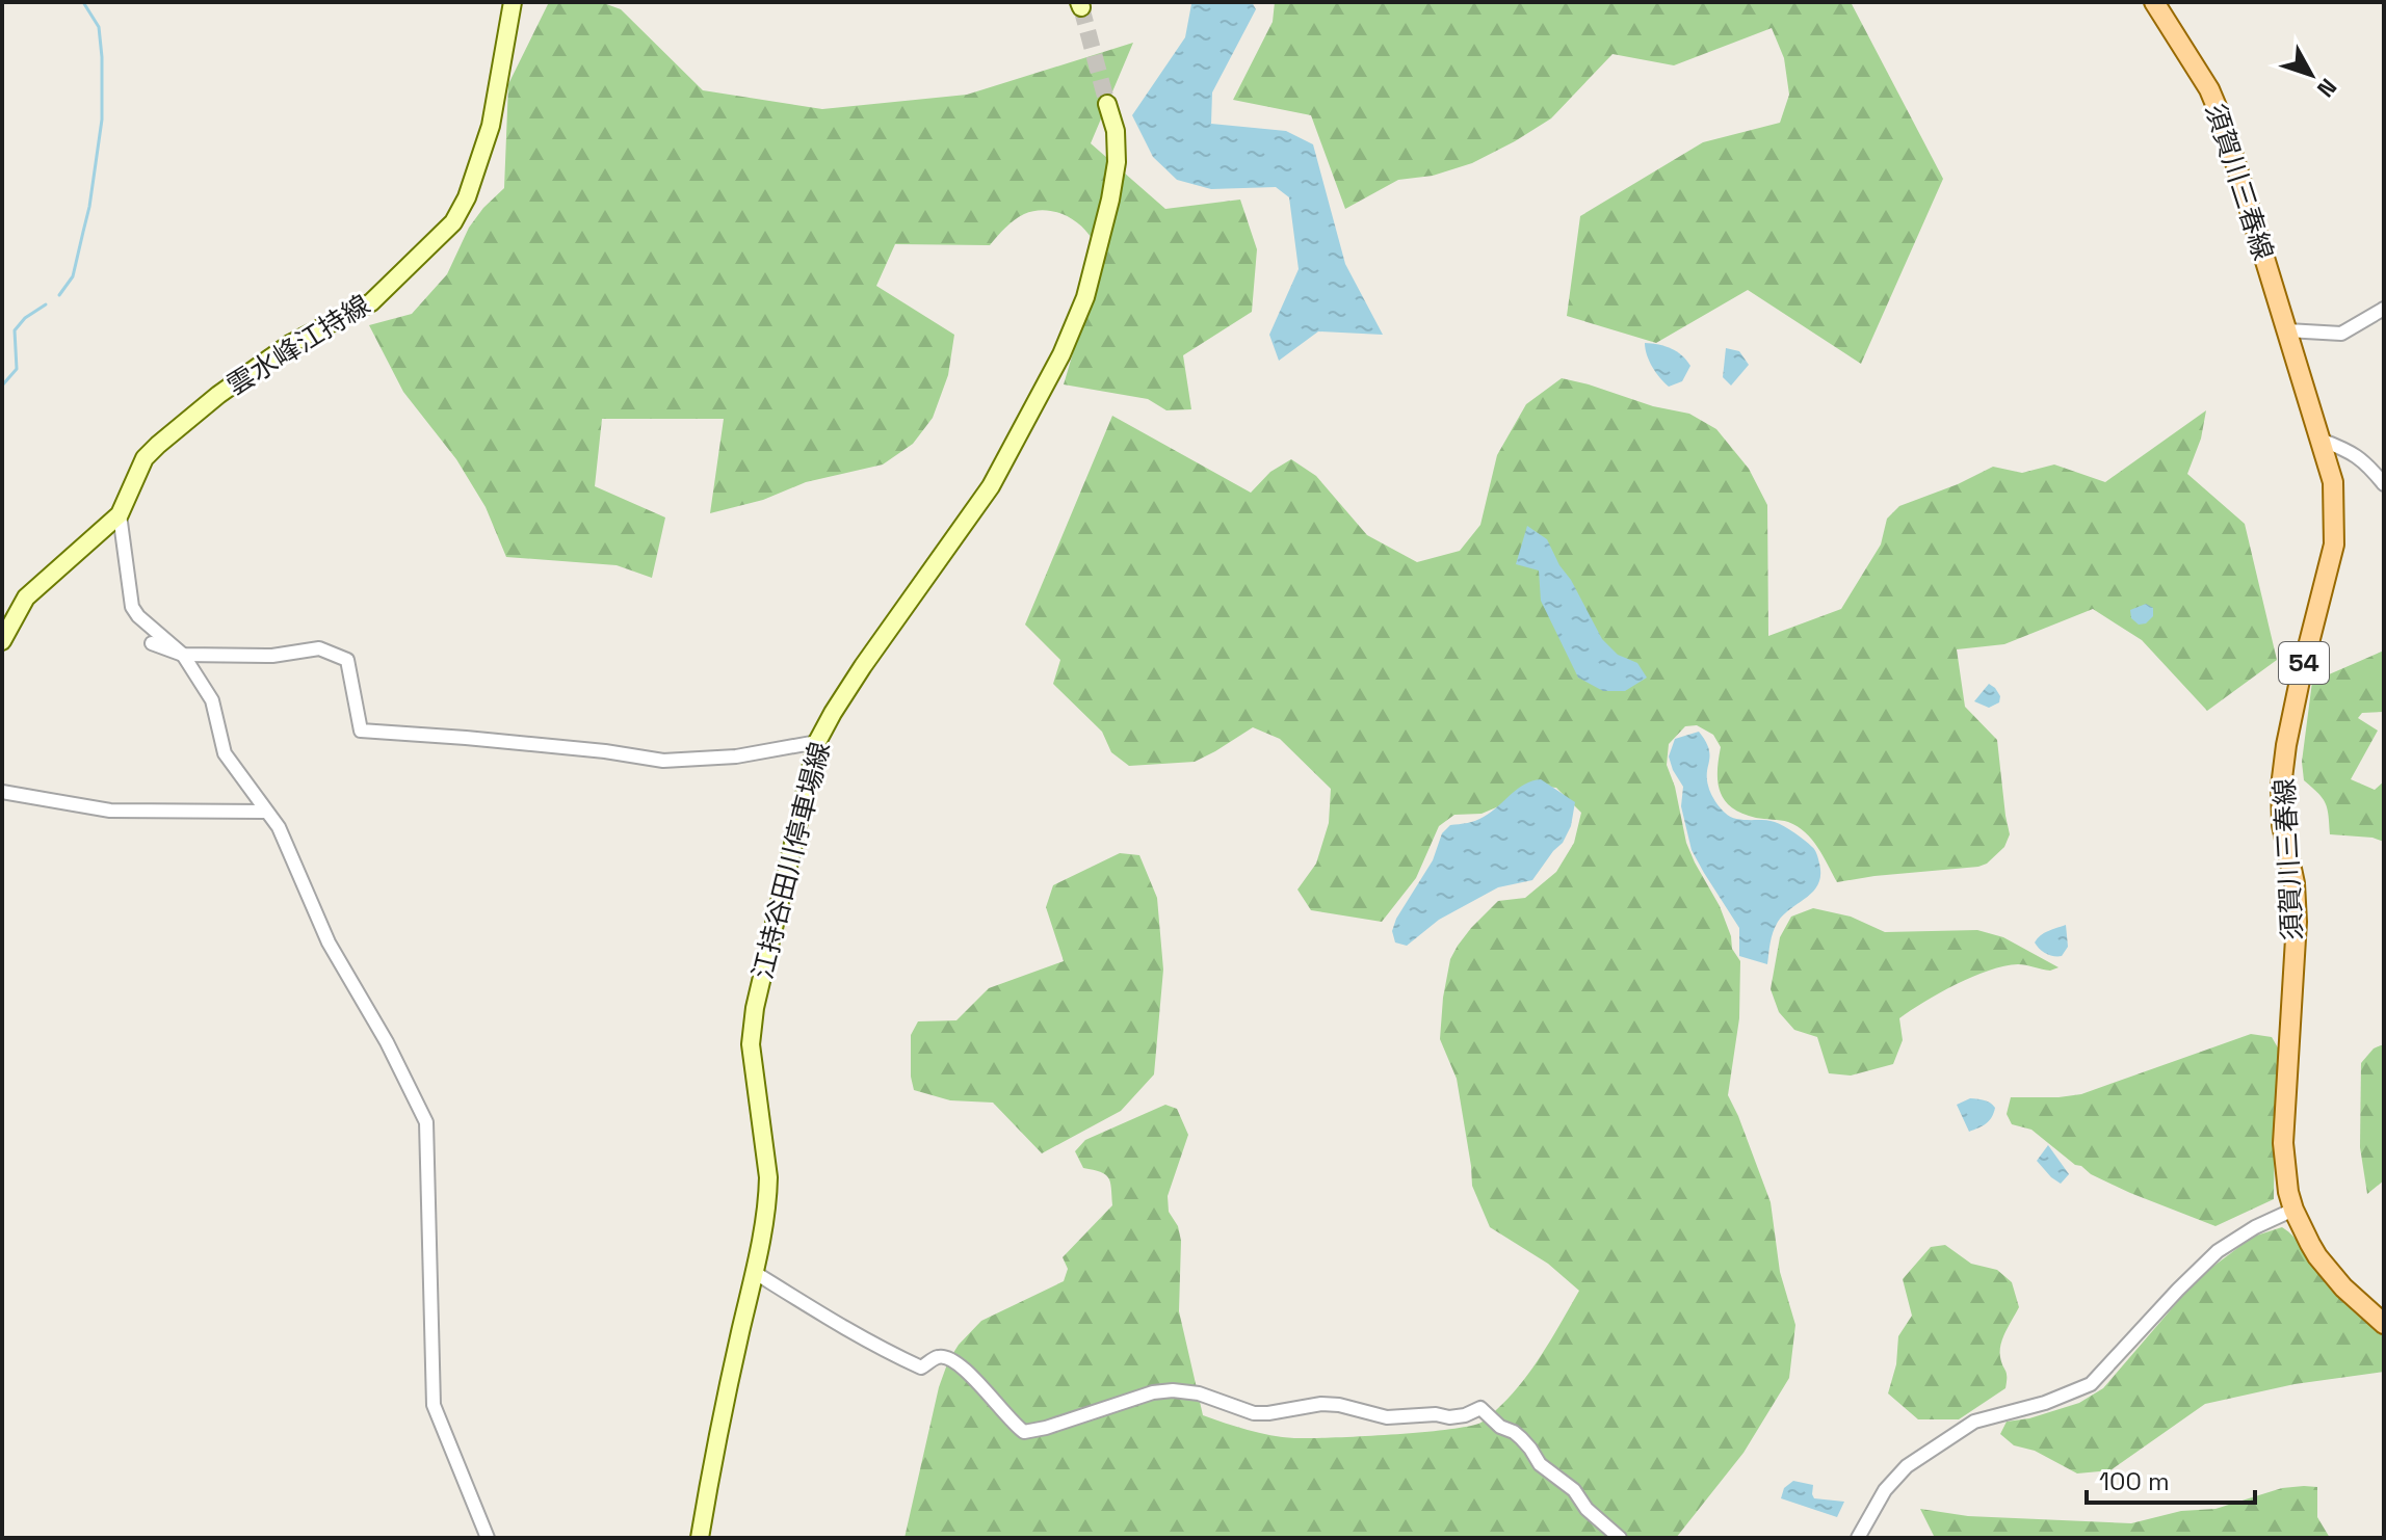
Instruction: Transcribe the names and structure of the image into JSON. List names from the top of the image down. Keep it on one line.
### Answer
{"streets":{"main road":["須賀川三春線","雲水峰江持線","54","江持谷田川停車場線"]},"scale_bar":"100 m","north":"bottom right"}
